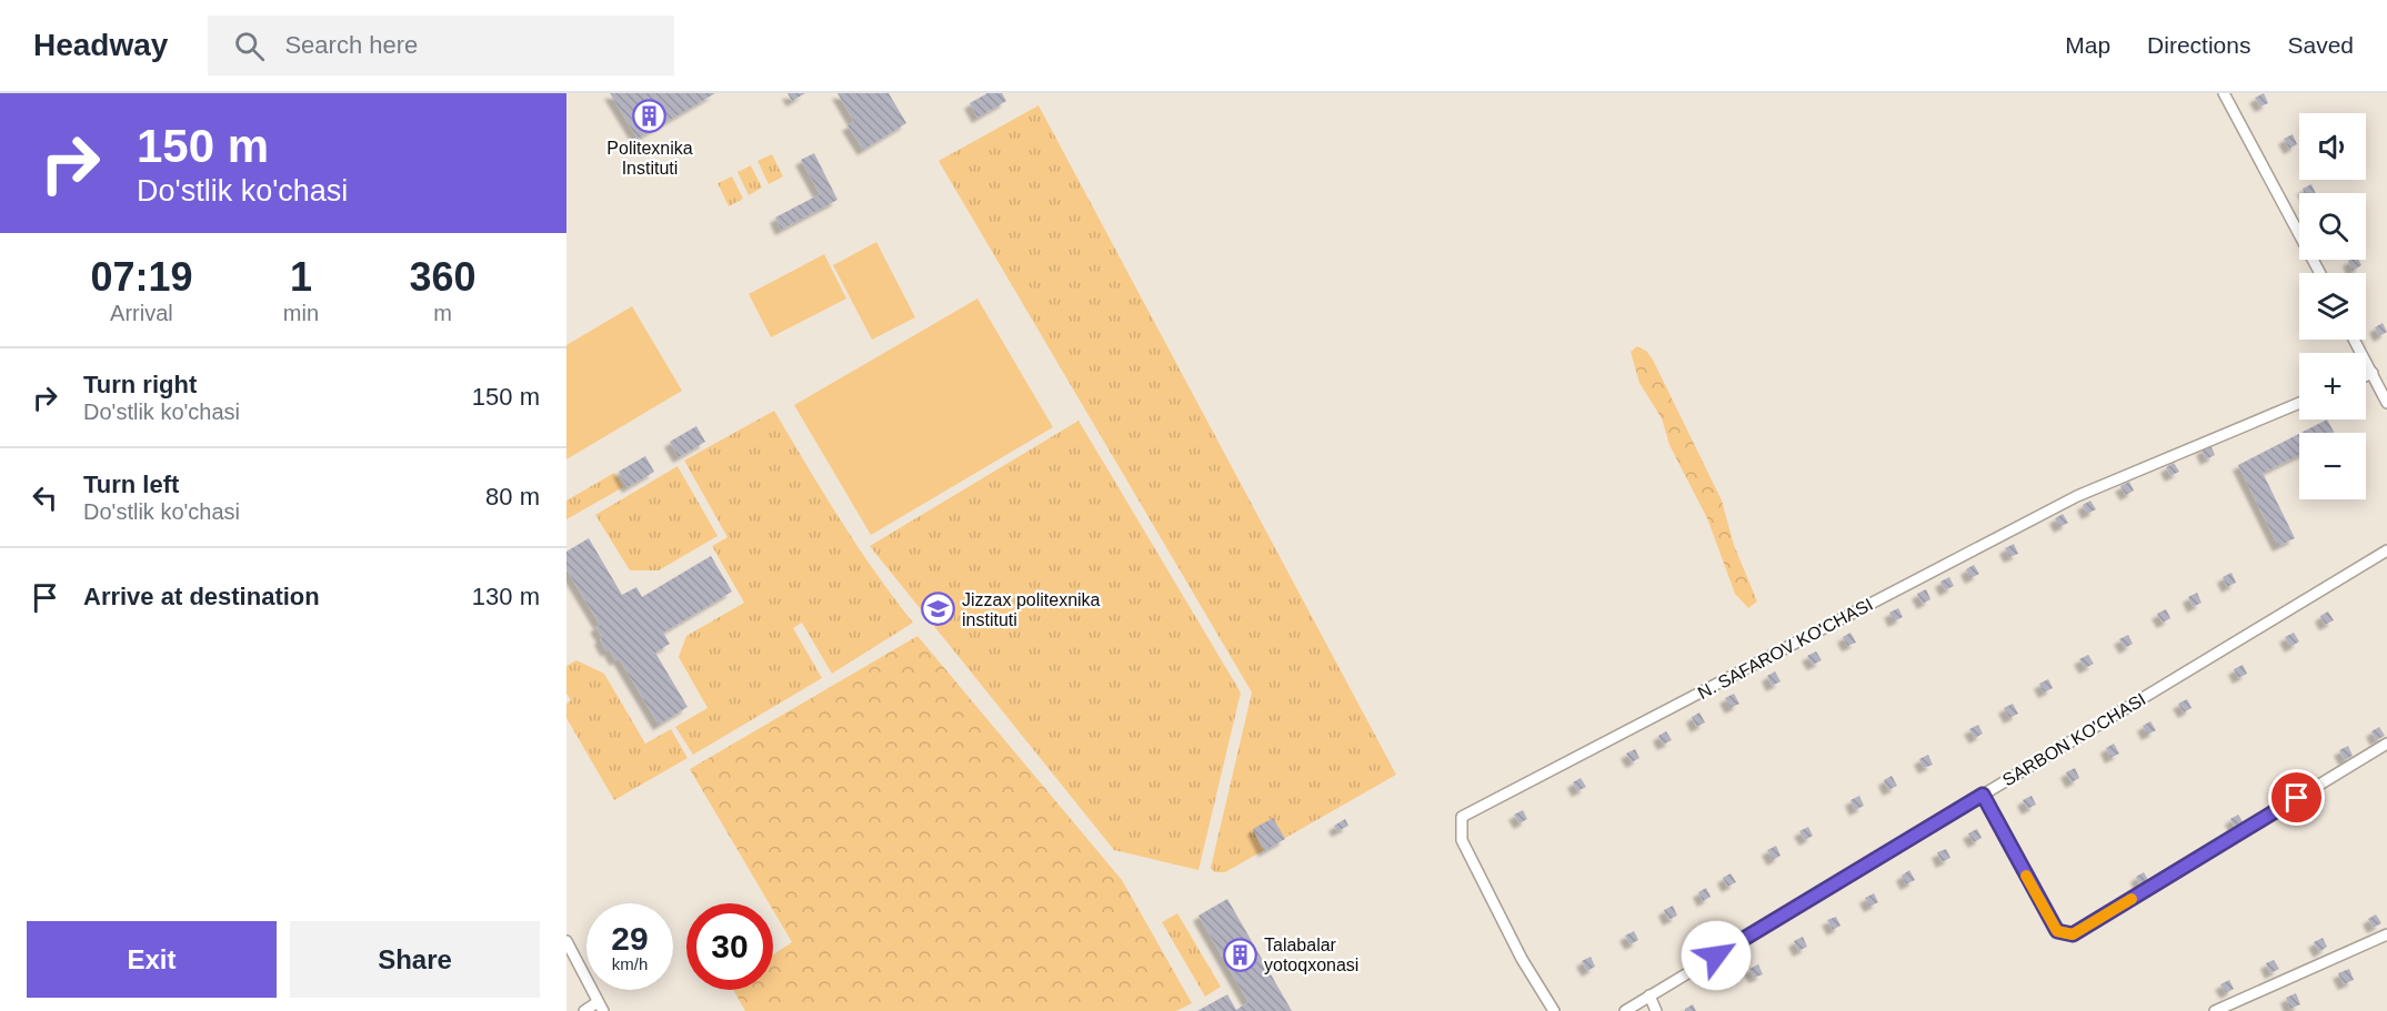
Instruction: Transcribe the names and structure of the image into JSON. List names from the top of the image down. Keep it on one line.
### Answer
{"streets":{"street":["N. SAFAROV KO'CHASI","SARBON KO'CHASI"]},"places":{"building":["Politexnika Instituti","Talabalar yotoqxonasi"],"school or university":["Jizzax politexnika instituti"]},"page":{"header":"Headway","search":"Search here","nav":["Map","Directions","Saved"],"turn":["150 m","Do'stlik ko'chasi"],"map_buttons":["+","−"],"eta":["07:19","Arrival","1","min","360","m"],"list":[{"name":"Turn right","note":"Do'stlik ko'chasi","value":"150 m"},{"name":"Turn left","note":"Do'stlik ko'chasi","value":"80 m"},{"name":"Arrive at destination","value":"130 m"}],"speed":"29 km/h","limit":"30","buttons":["Exit","Share"]}}
